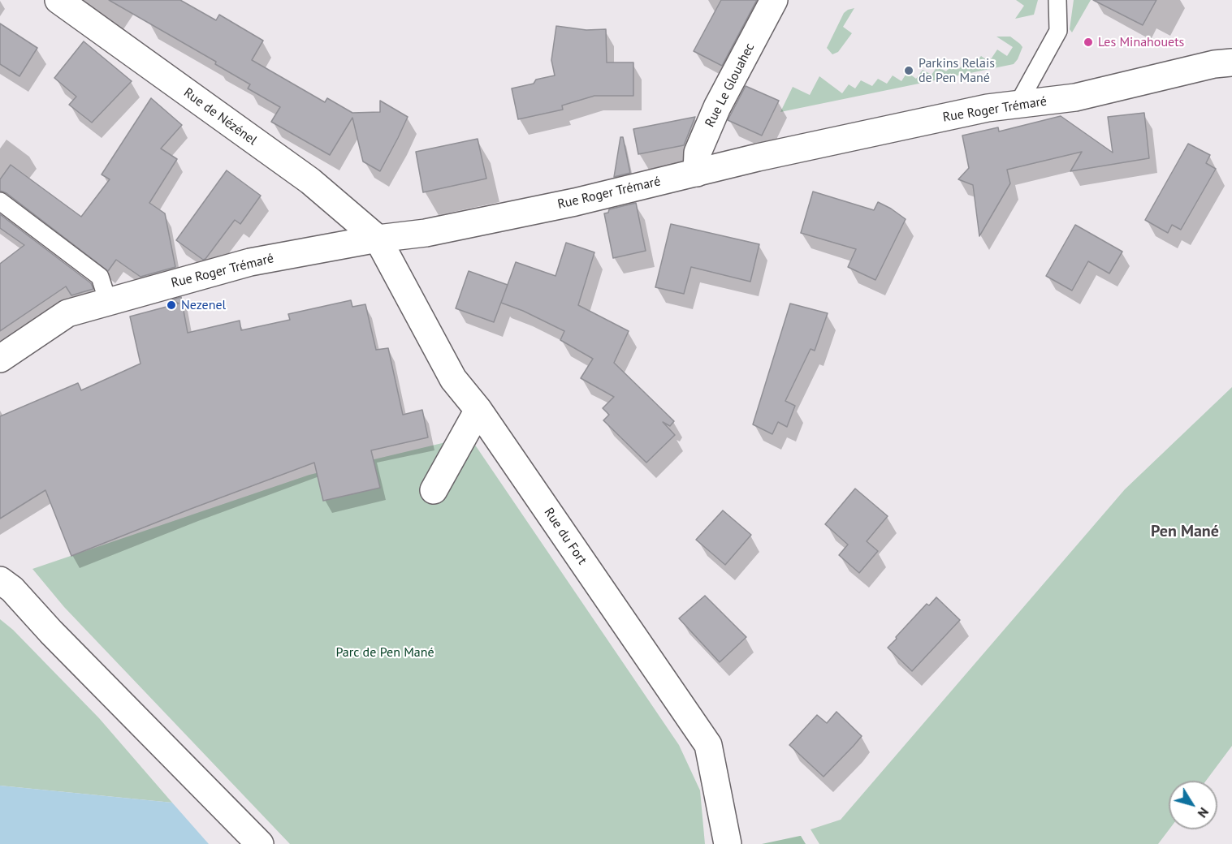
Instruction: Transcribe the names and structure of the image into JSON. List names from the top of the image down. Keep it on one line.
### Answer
{"streets":{"street":["Rue Le Glouahec","Rue Roger Trémaré","Rue de Nézénel","Rue du Fort"]},"crossings":[["Rue Le Glouahec","Rue Roger Trémaré"],["Rue Roger Trémaré","Rue de Nézénel"],["Rue Roger Trémaré","Rue du Fort"],["Rue de Nézénel","Rue du Fort"]],"districts":["Pen Mané"],"parks":["Parc de Pen Mané"],"places":["Les Minahouets","Parkins Relais de Pen Mané","Nezenel"],"north":"bottom right"}
